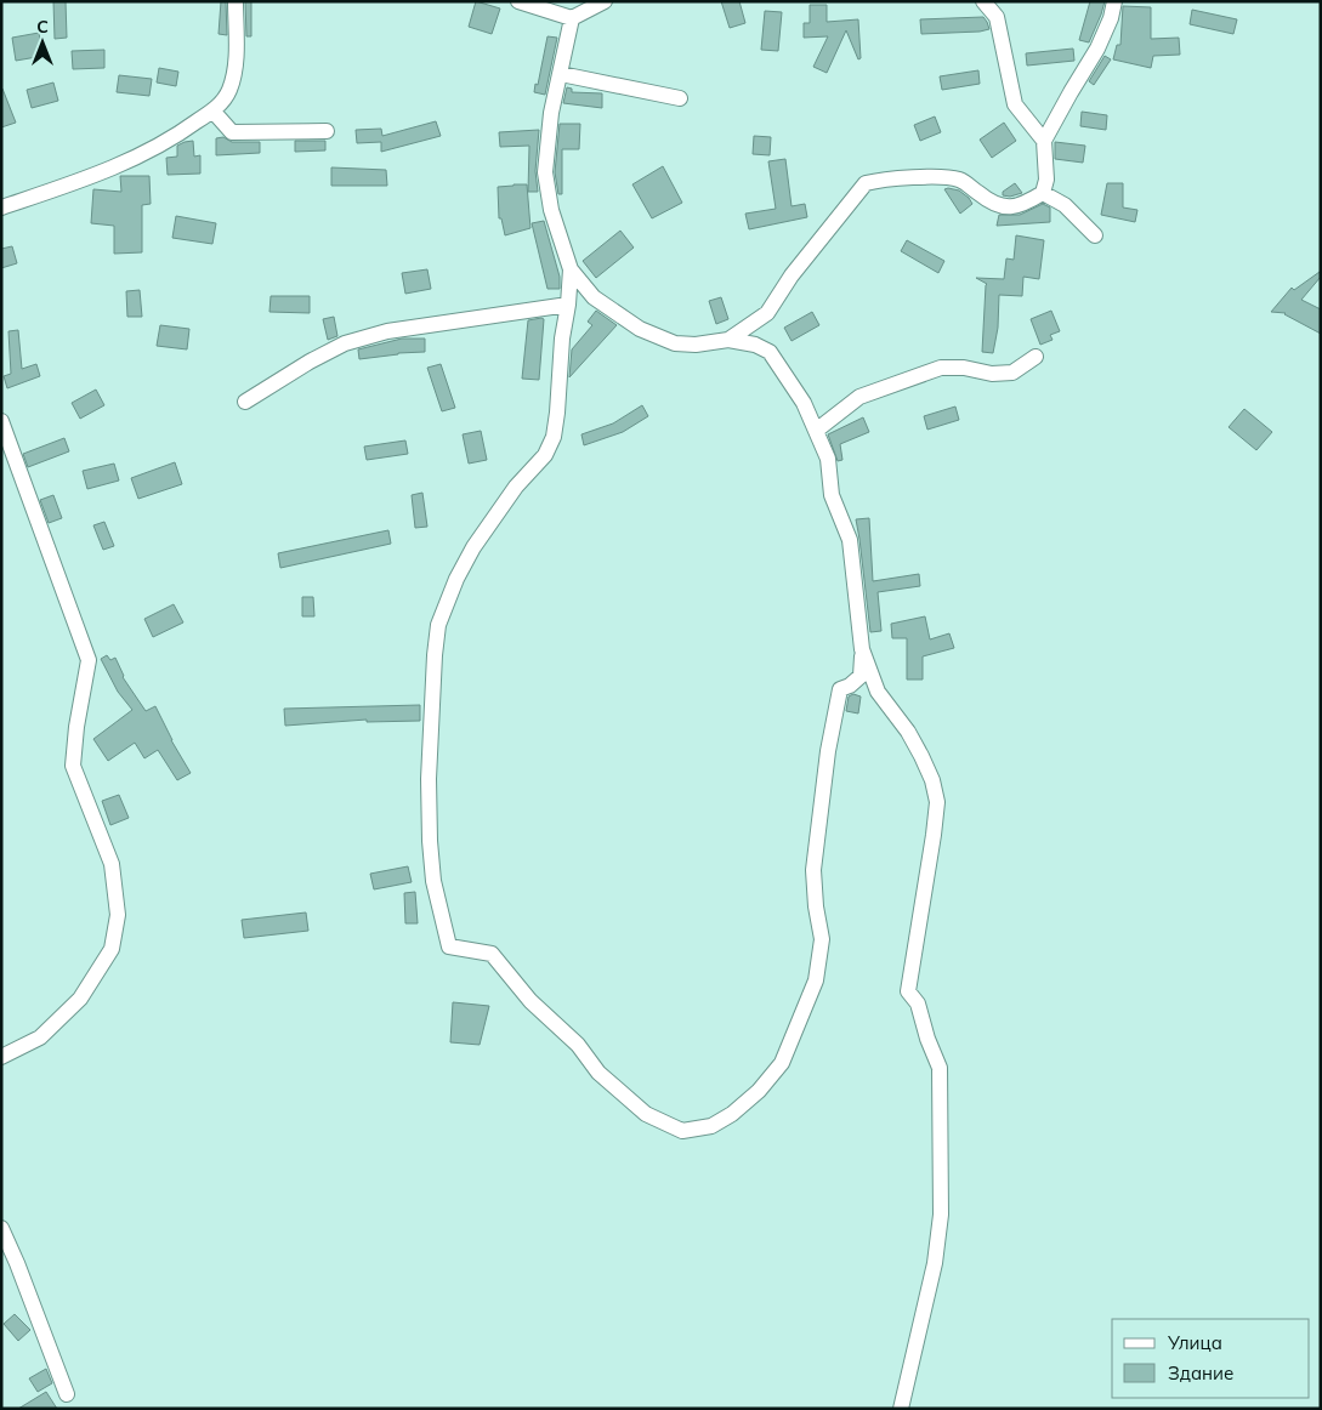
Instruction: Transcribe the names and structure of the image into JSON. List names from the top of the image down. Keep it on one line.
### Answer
{"legend":["Улица","Здание"],"north":"top"}
